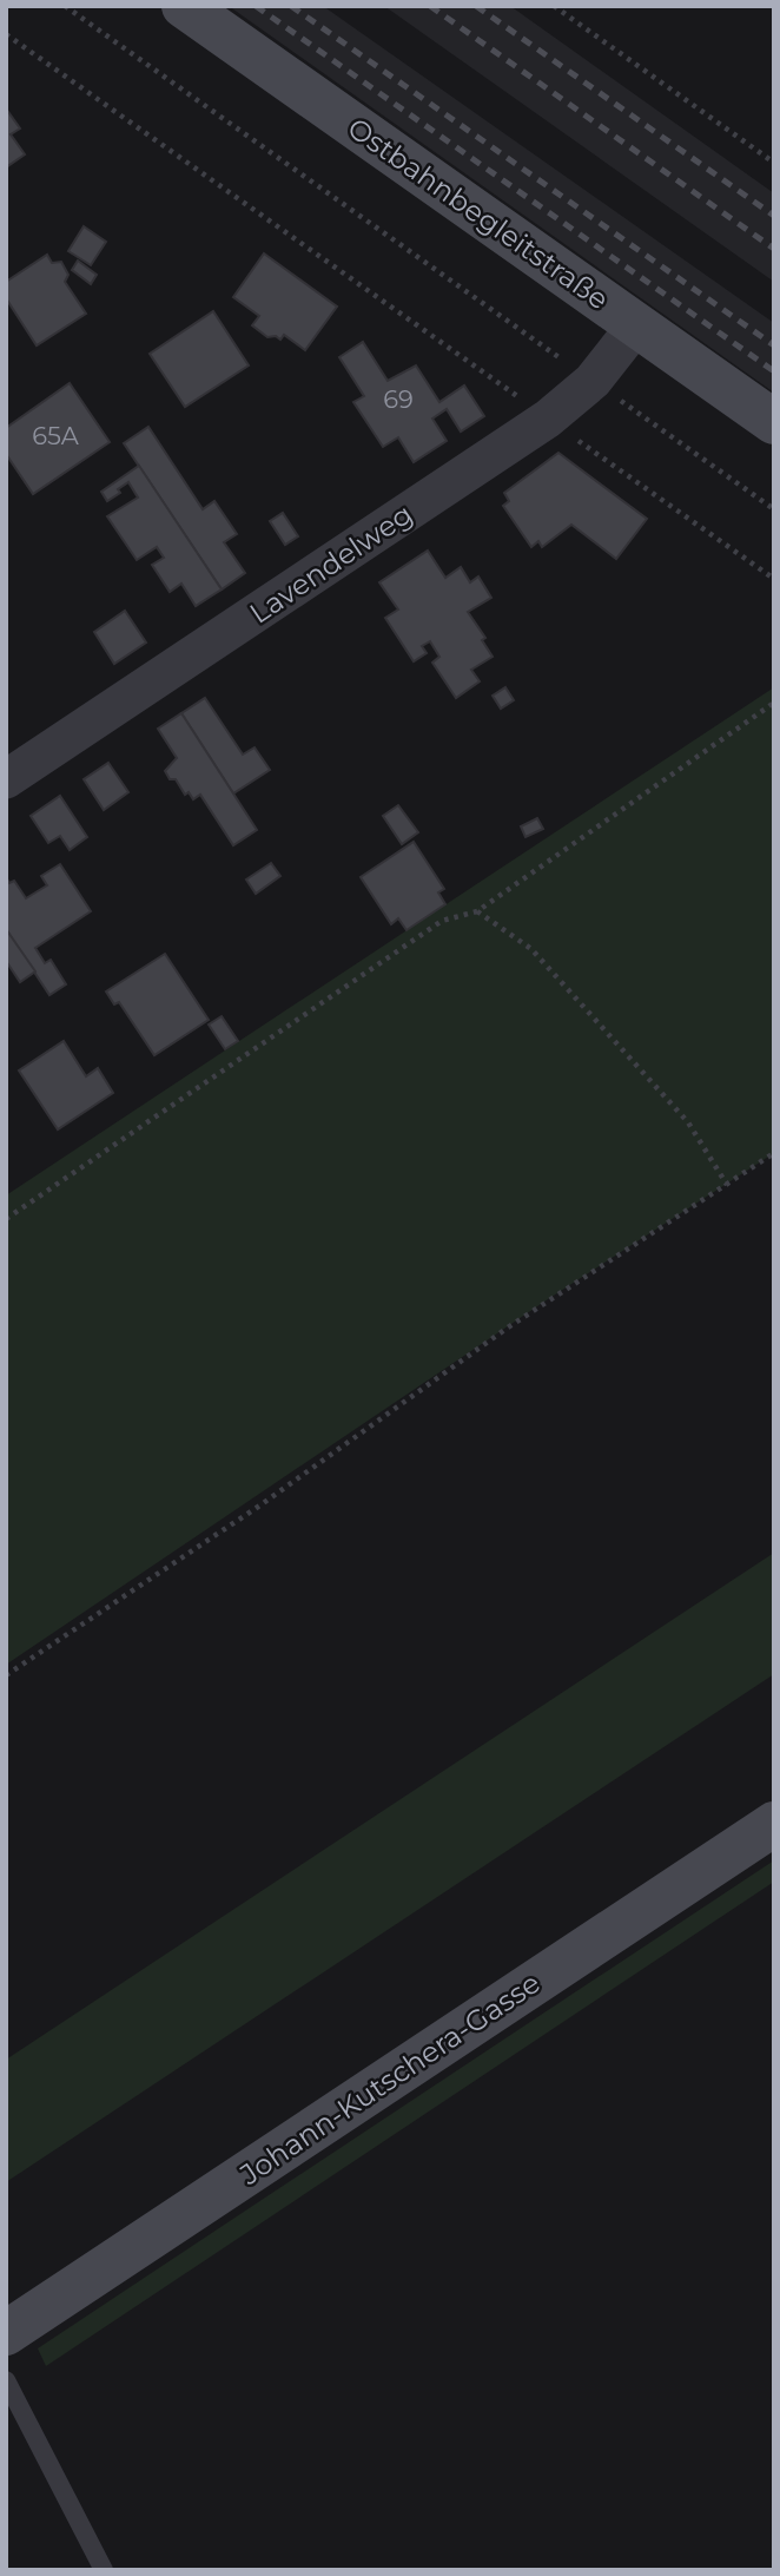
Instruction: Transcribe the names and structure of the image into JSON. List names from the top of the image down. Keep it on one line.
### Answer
{"streets":{"street":["Ostbahnbegleitstraße","Lavendelweg","Johann-Kutschera-Gasse"]},"crossings":[["Ostbahnbegleitstraße","Lavendelweg"]],"house_numbers":["69","65A"]}
